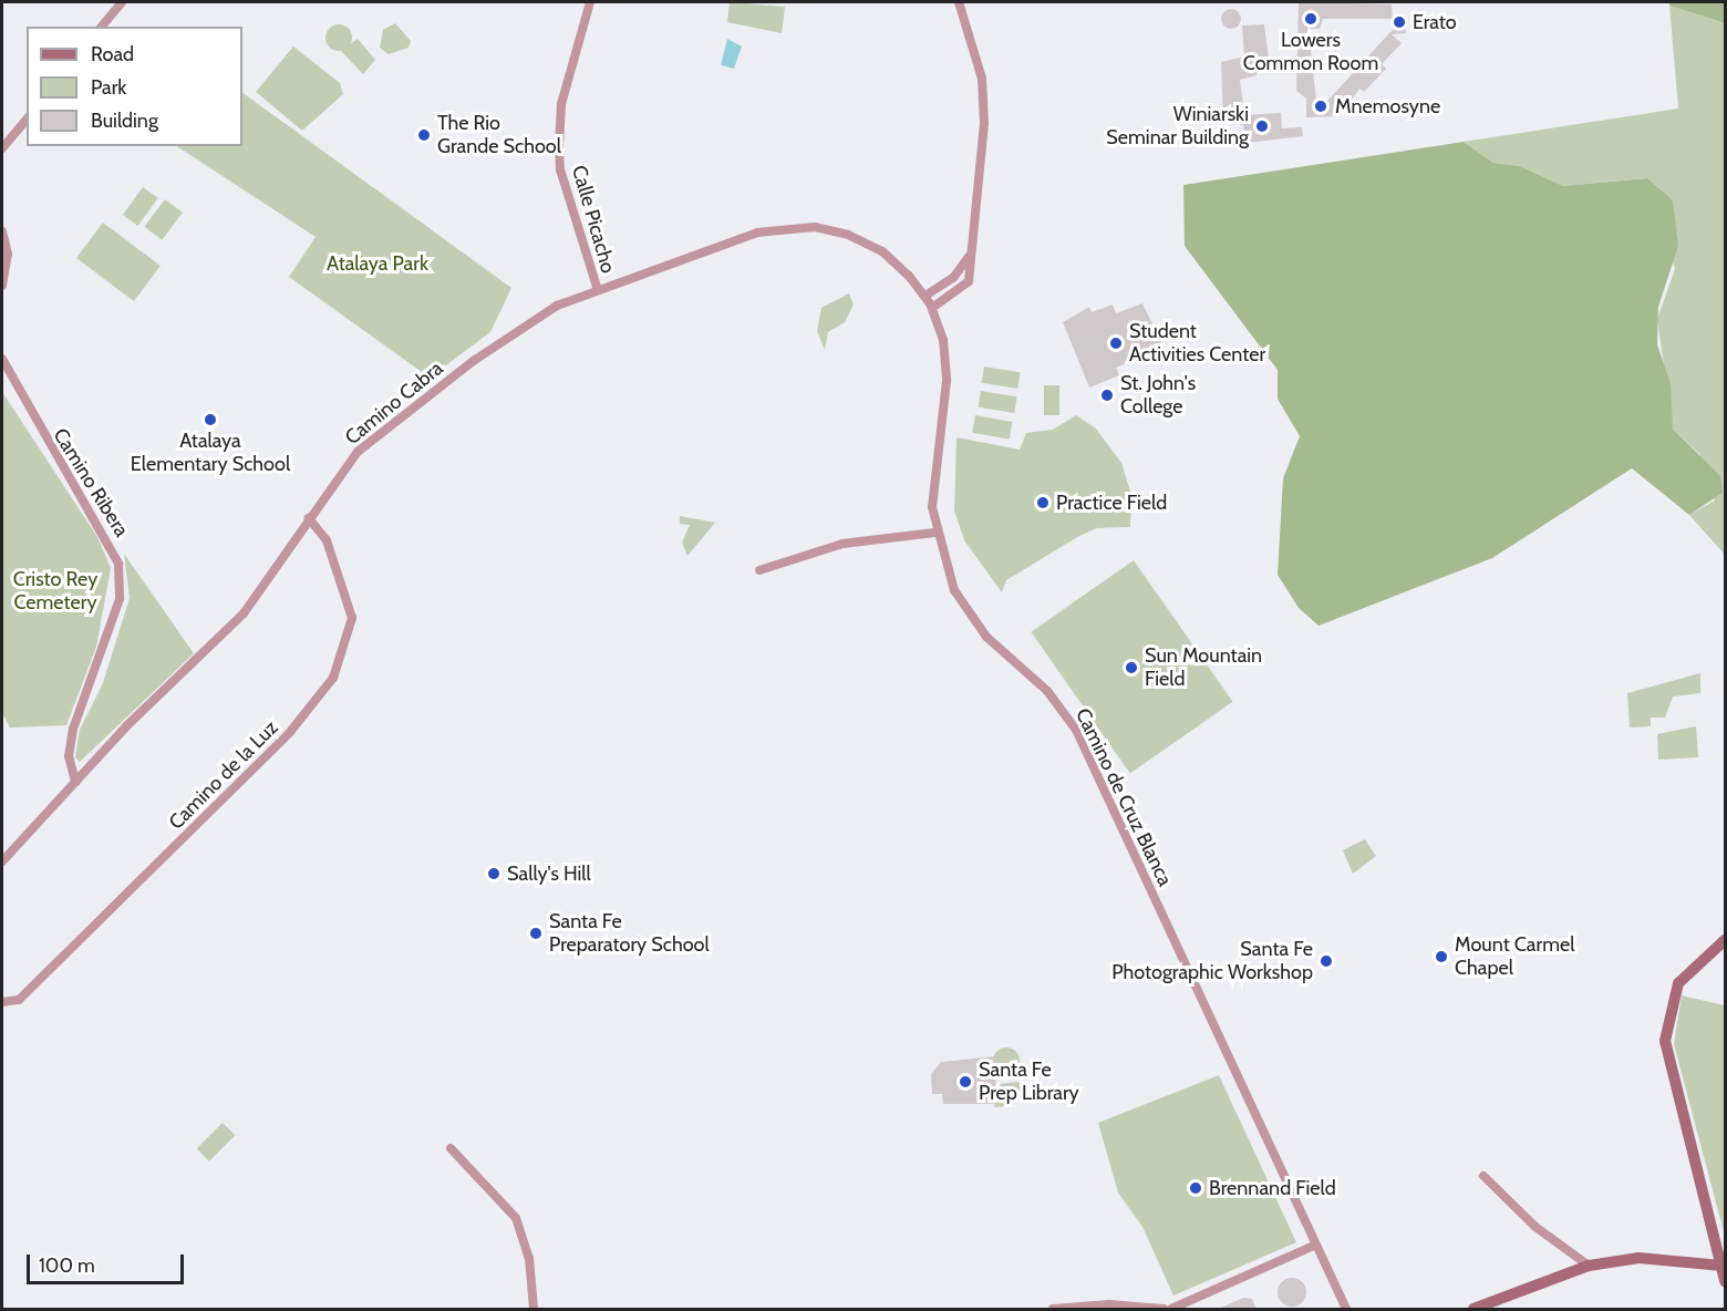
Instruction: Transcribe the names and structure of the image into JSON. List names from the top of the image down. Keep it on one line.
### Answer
{"streets":{"street":["Calle Picacho","Camino Cabra","Camino Ribera","Camino de la Luz","Camino de Cruz Blanca"]},"crossings":[["Calle Picacho","Camino Cabra"],["Camino Cabra","Camino Ribera"],["Camino Cabra","Camino de la Luz"],["Camino Cabra","Camino de Cruz Blanca"]],"parks":["Atalaya Park","Cristo Rey Cemetery"],"places":["Lowers Common Room","Erato","Mnemosyne","Winiarski Seminar Building","The Rio Grande School","Student Activities Center","St. John's College","Atalaya Elementary School","Practice Field","Sun Mountain Field","Sally's Hill","Santa Fe Preparatory School","Mount Carmel Chapel","Santa Fe Photographic Workshop","Santa Fe Prep Library","Brennand Field"],"legend":["Road","Park","Building"],"scale_bar":"100 m"}
